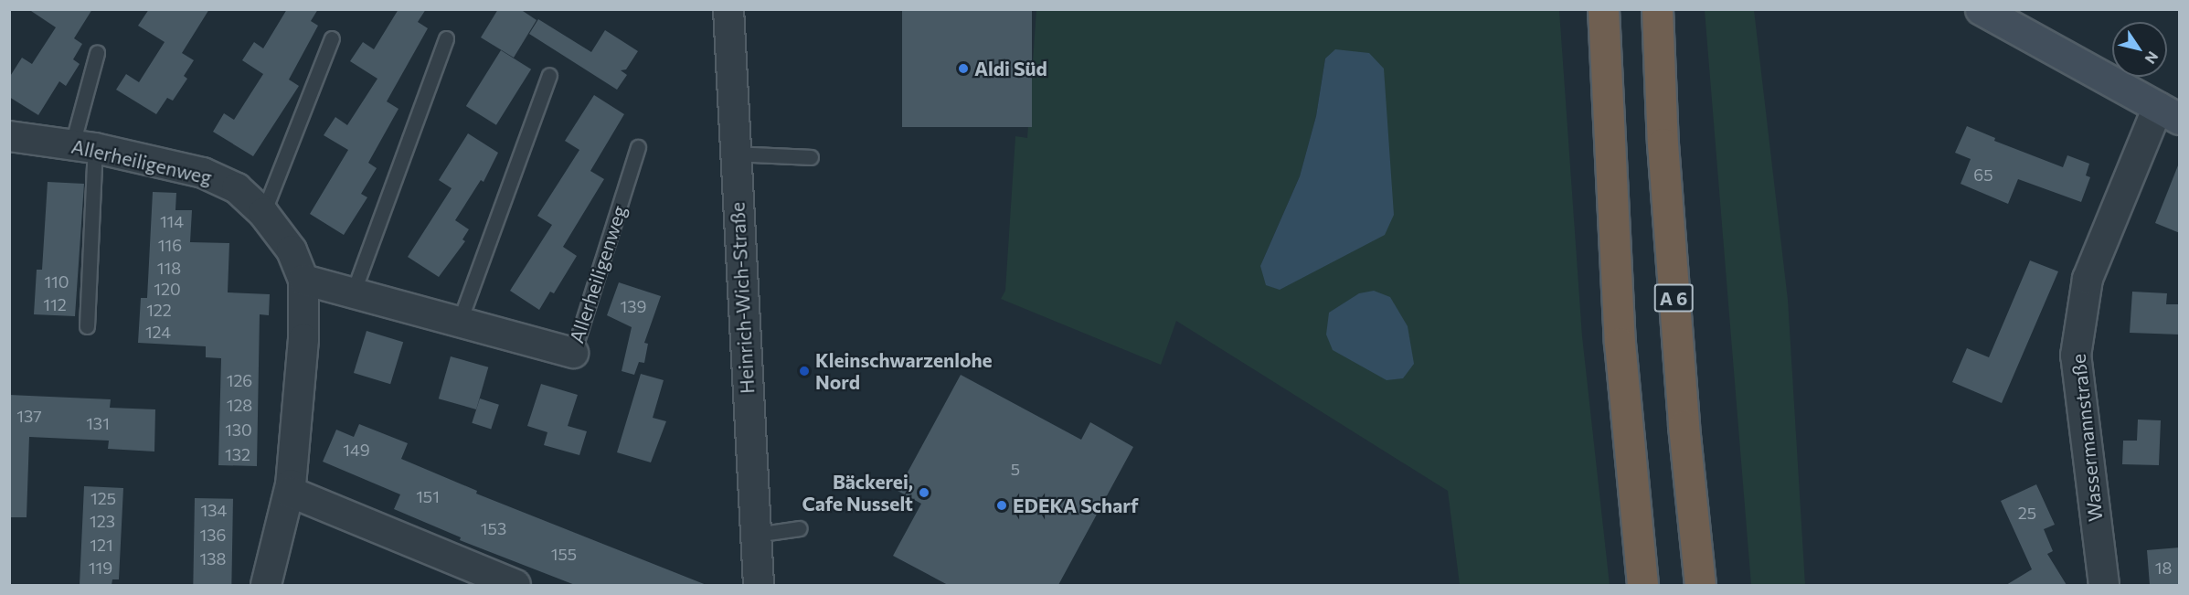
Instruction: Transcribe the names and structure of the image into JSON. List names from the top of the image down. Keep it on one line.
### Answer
{"streets":{"highway":["A 6"],"street":["Allerheiligenweg","Heinrich-Wich-Straße","Wassermannstraße"]},"places":["Aldi Süd","Kleinschwarzenlohe Nord","Bäckerei, Cafe Nusselt","EDEKA Scharf"],"house_numbers":["65","114","116","118","110","120","112","139","122","124","126","128","137","131","130","149","132","5","151","125","134","25","123","153","136","121","155","138","119","18"],"north":"bottom right"}
